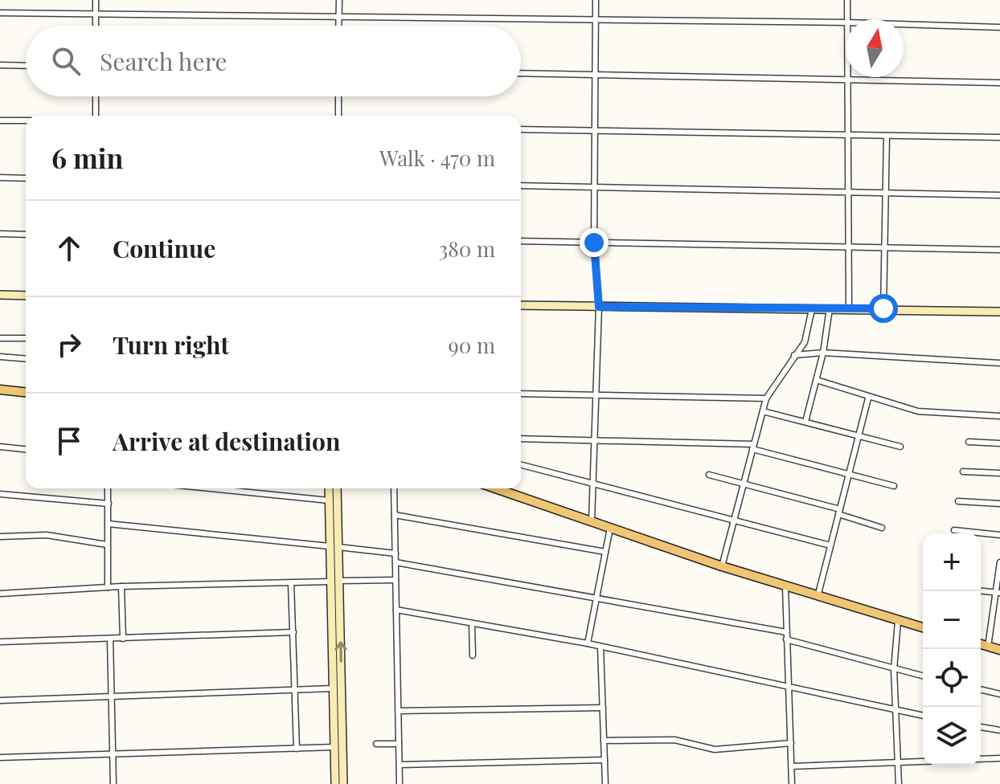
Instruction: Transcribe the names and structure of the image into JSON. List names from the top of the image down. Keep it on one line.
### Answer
{"north":"top","page":{"search":"Search here","heading":["6 min","Walk · 470 m"],"list":[["Continue","380 m"],["Turn right","90 m"],"Arrive at destination"],"map_buttons":["+","−"]}}
